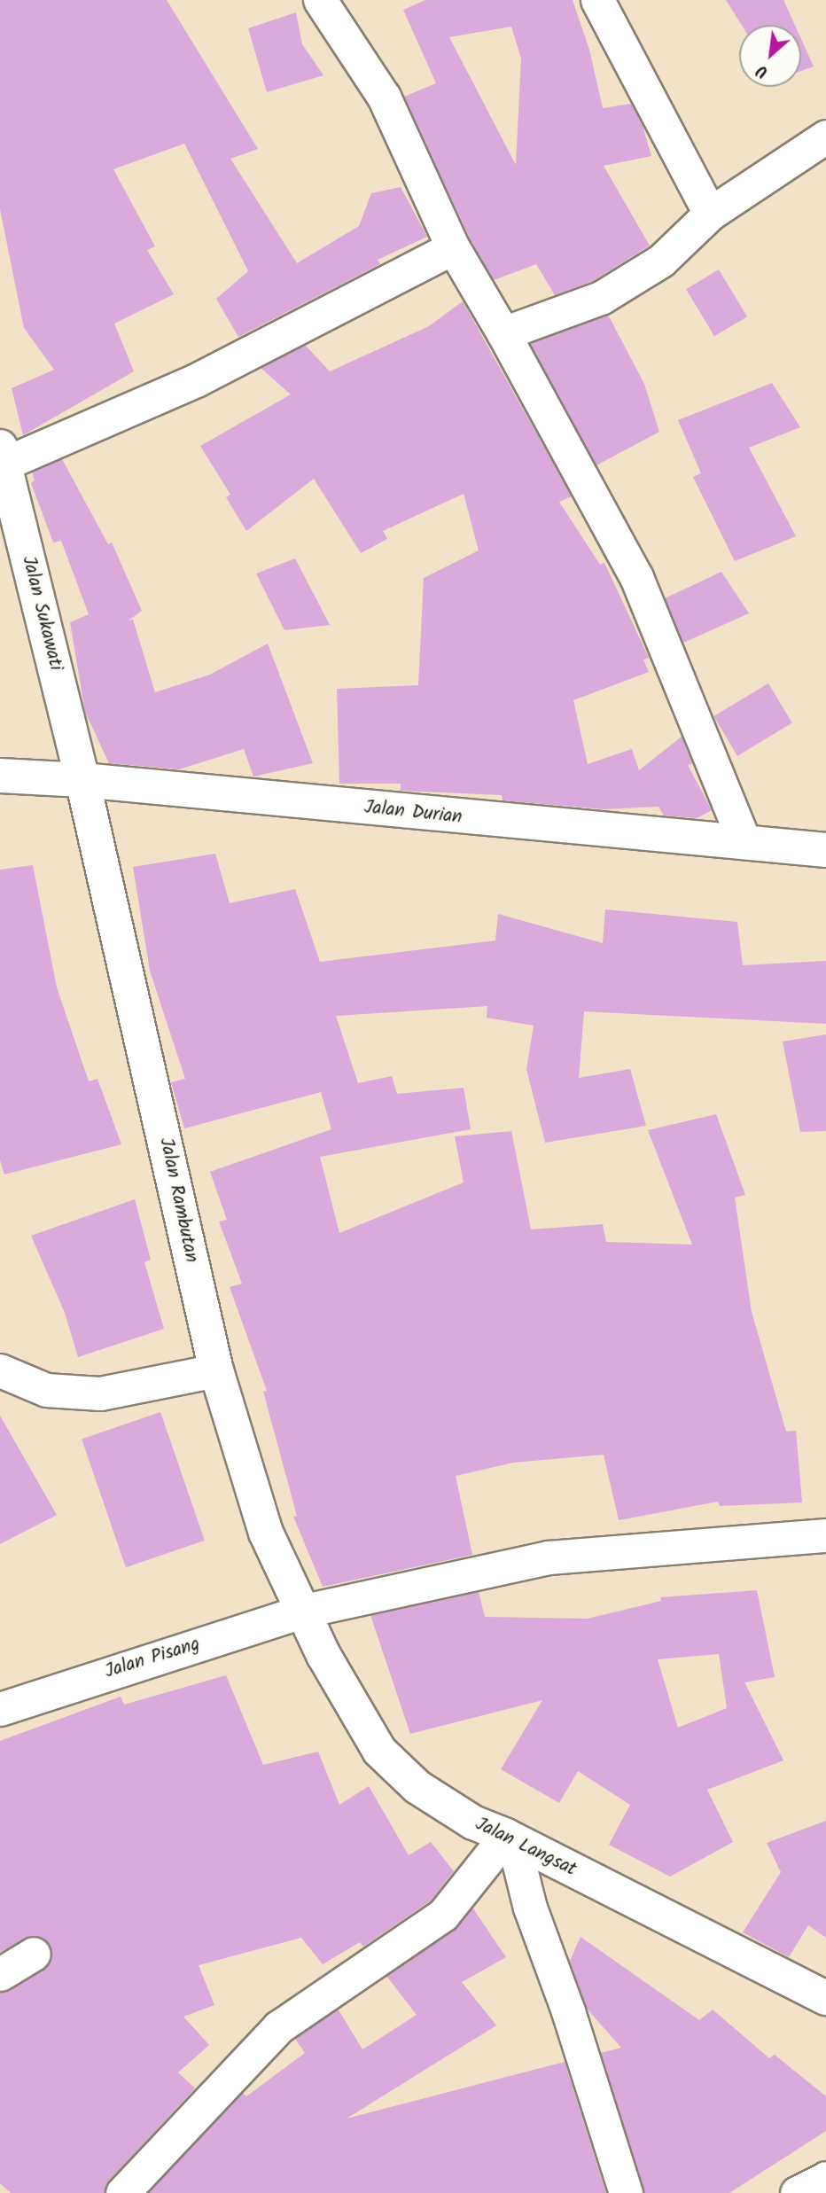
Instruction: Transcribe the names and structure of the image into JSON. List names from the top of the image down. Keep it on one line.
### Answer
{"streets":{"street":["Jalan Sukawati","Jalan Durian","Jalan Rambutan","Jalan Pisang","Jalan Langsat"]},"crossings":[["Jalan Sukawati","Jalan Durian"],["Jalan Sukawati","Jalan Rambutan"],["Jalan Durian","Jalan Rambutan"],["Jalan Rambutan","Jalan Pisang"],["Jalan Rambutan","Jalan Langsat"],["Jalan Pisang","Jalan Langsat"]],"north":"bottom left"}
